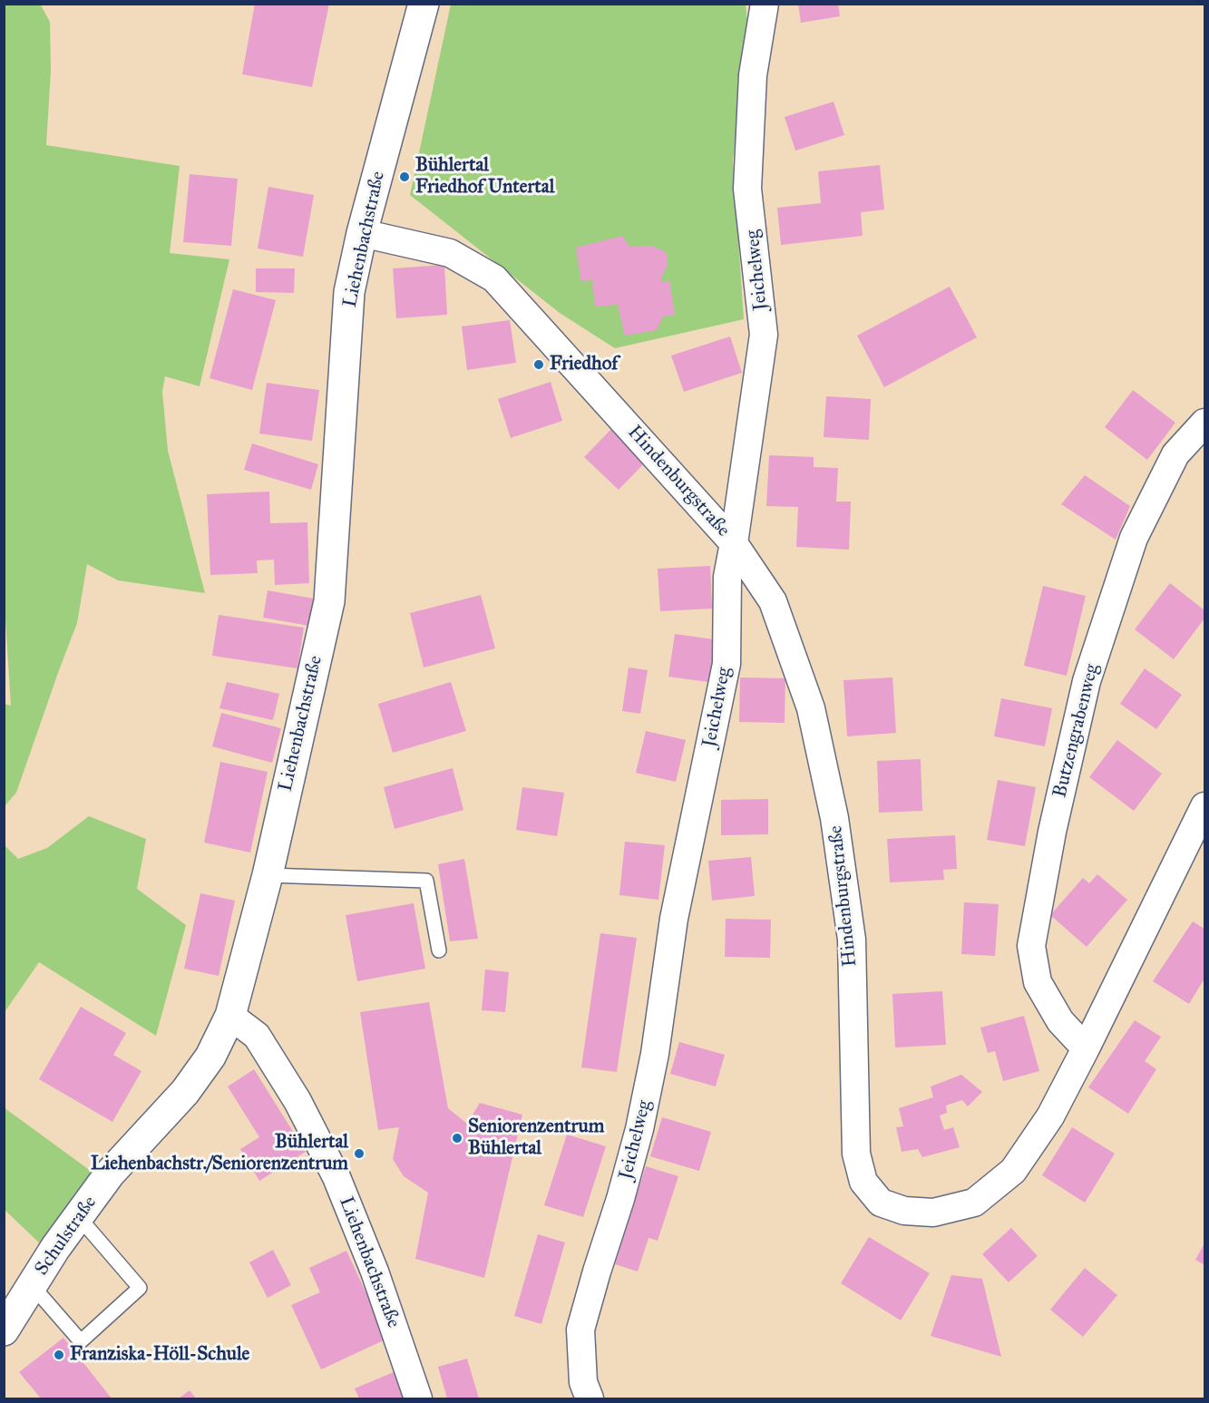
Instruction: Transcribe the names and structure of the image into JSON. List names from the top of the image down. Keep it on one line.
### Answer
{"streets":{"street":["Liehenbachstraße","Jeichelweg","Hindenburgstraße","Butzengrabenweg","Schulstraße"]},"crossings":[["Liehenbachstraße","Hindenburgstraße"],["Liehenbachstraße","Schulstraße"],["Jeichelweg","Hindenburgstraße"],["Hindenburgstraße","Butzengrabenweg"]],"places":["Bühlertal Friedhof Untertal","Friedhof","Seniorenzentrum Bühlertal","Bühlertal Liehenbachstr./Seniorenzentrum","Franziska-Höll-Schule"]}
